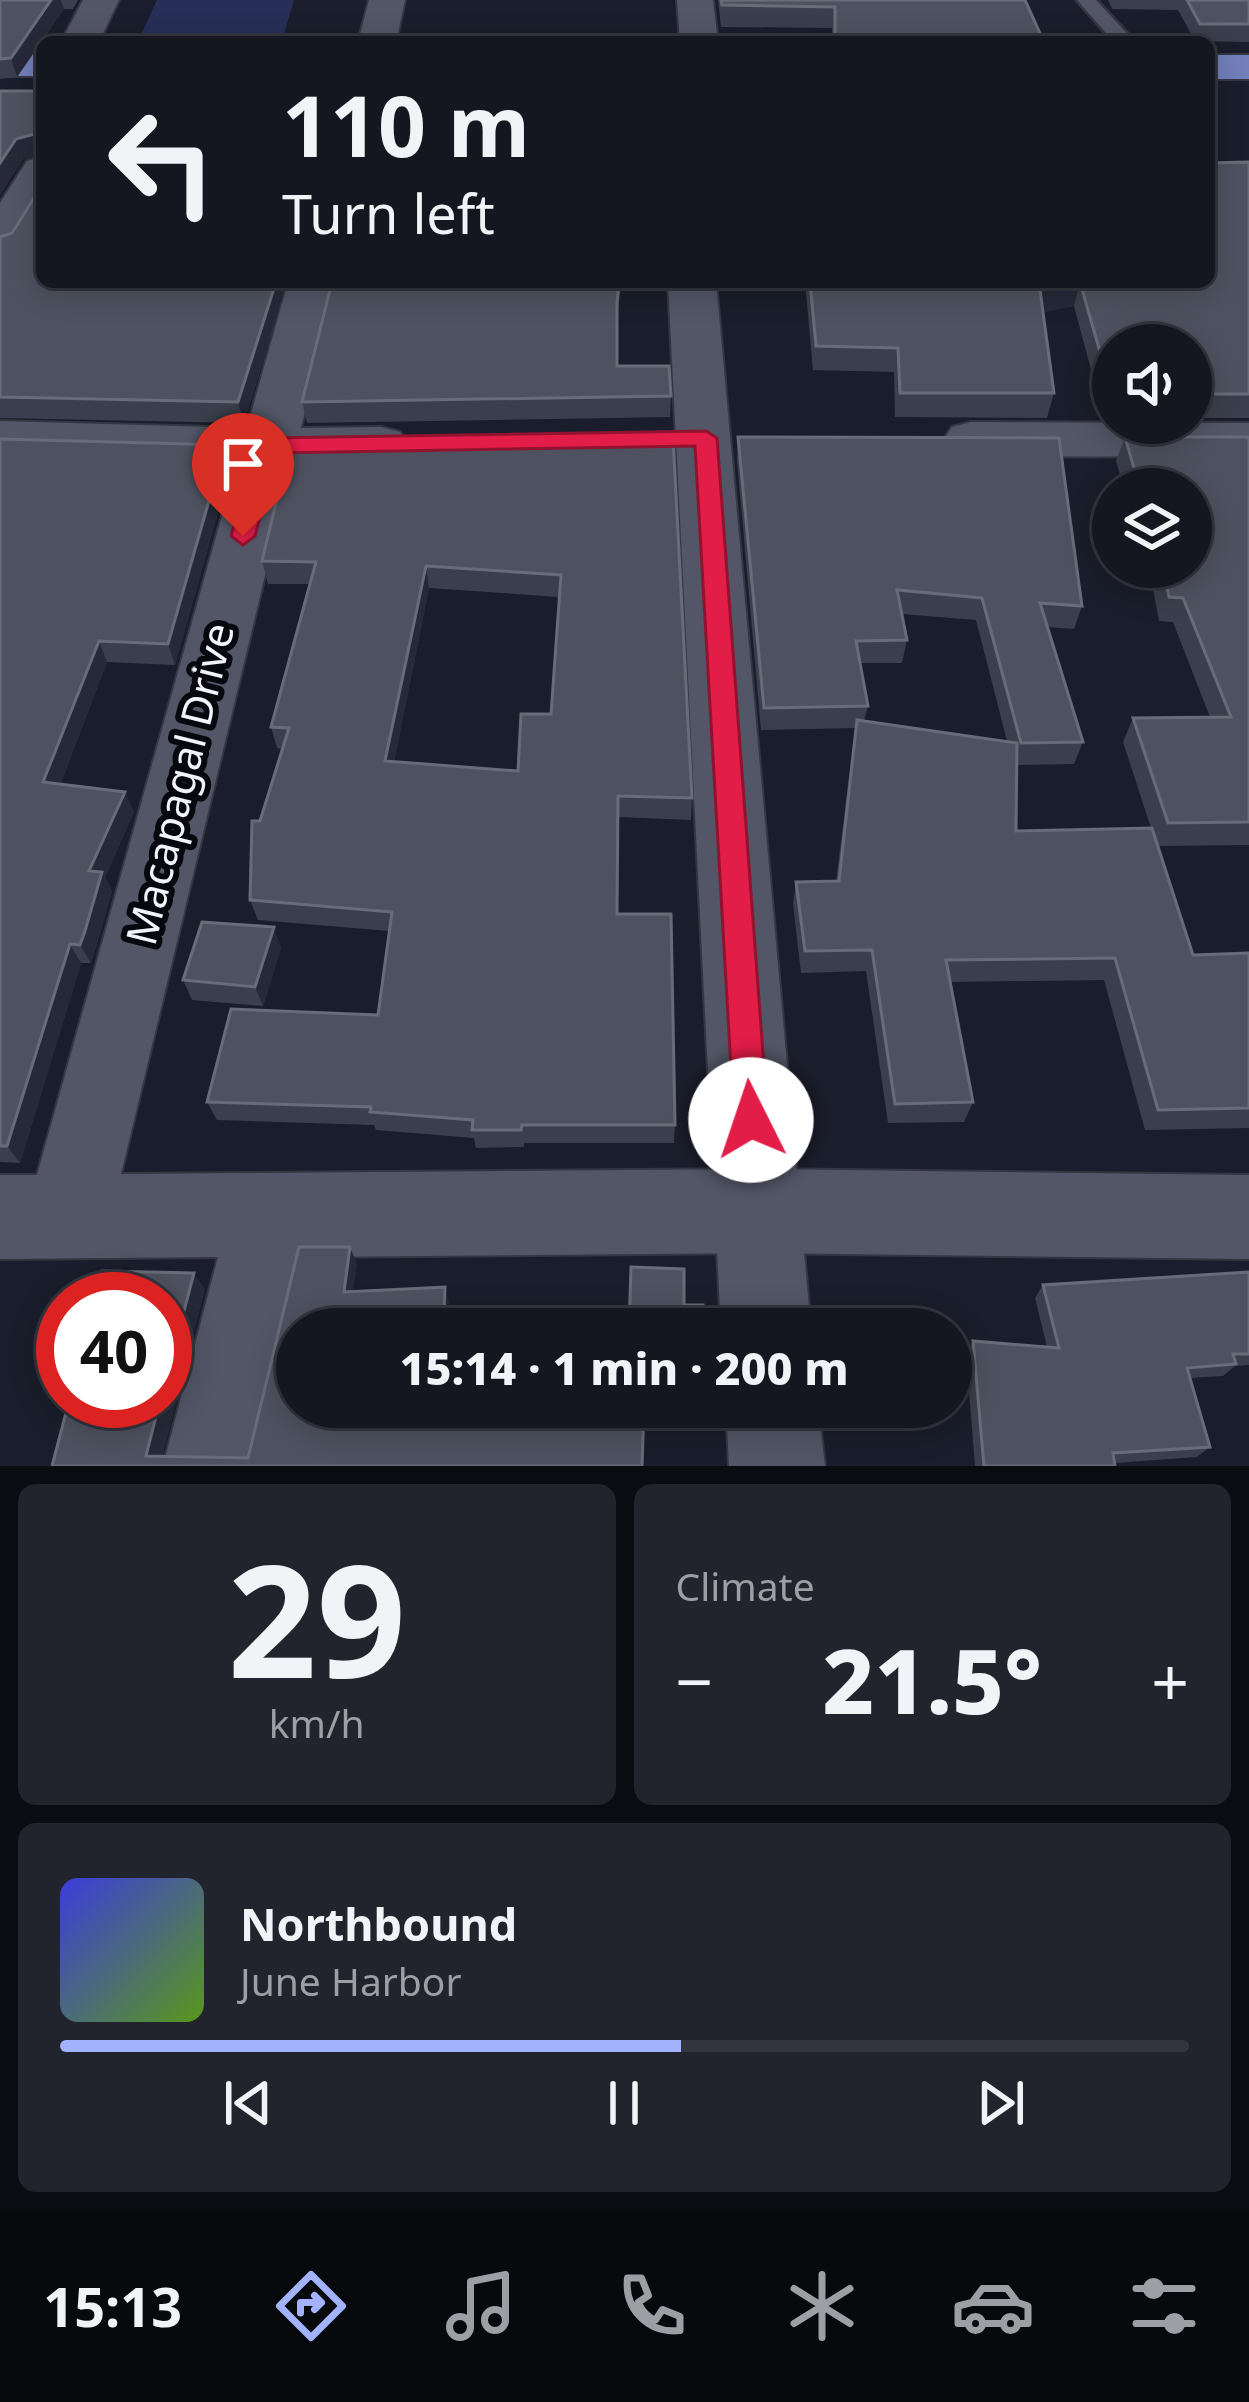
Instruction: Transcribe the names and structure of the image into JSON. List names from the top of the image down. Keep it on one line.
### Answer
{"streets":{"street":["Macapagal Drive"]},"page":{"turn":["110 m","Turn left"],"limit":"40","trip":"15:14 · 1 min · 200 m","tile":[["29","km/h"],"Climate"],"heat":["−","21.5°","+"],"song":["Northbound","June Harbor"],"tabs":"15:13"}}
